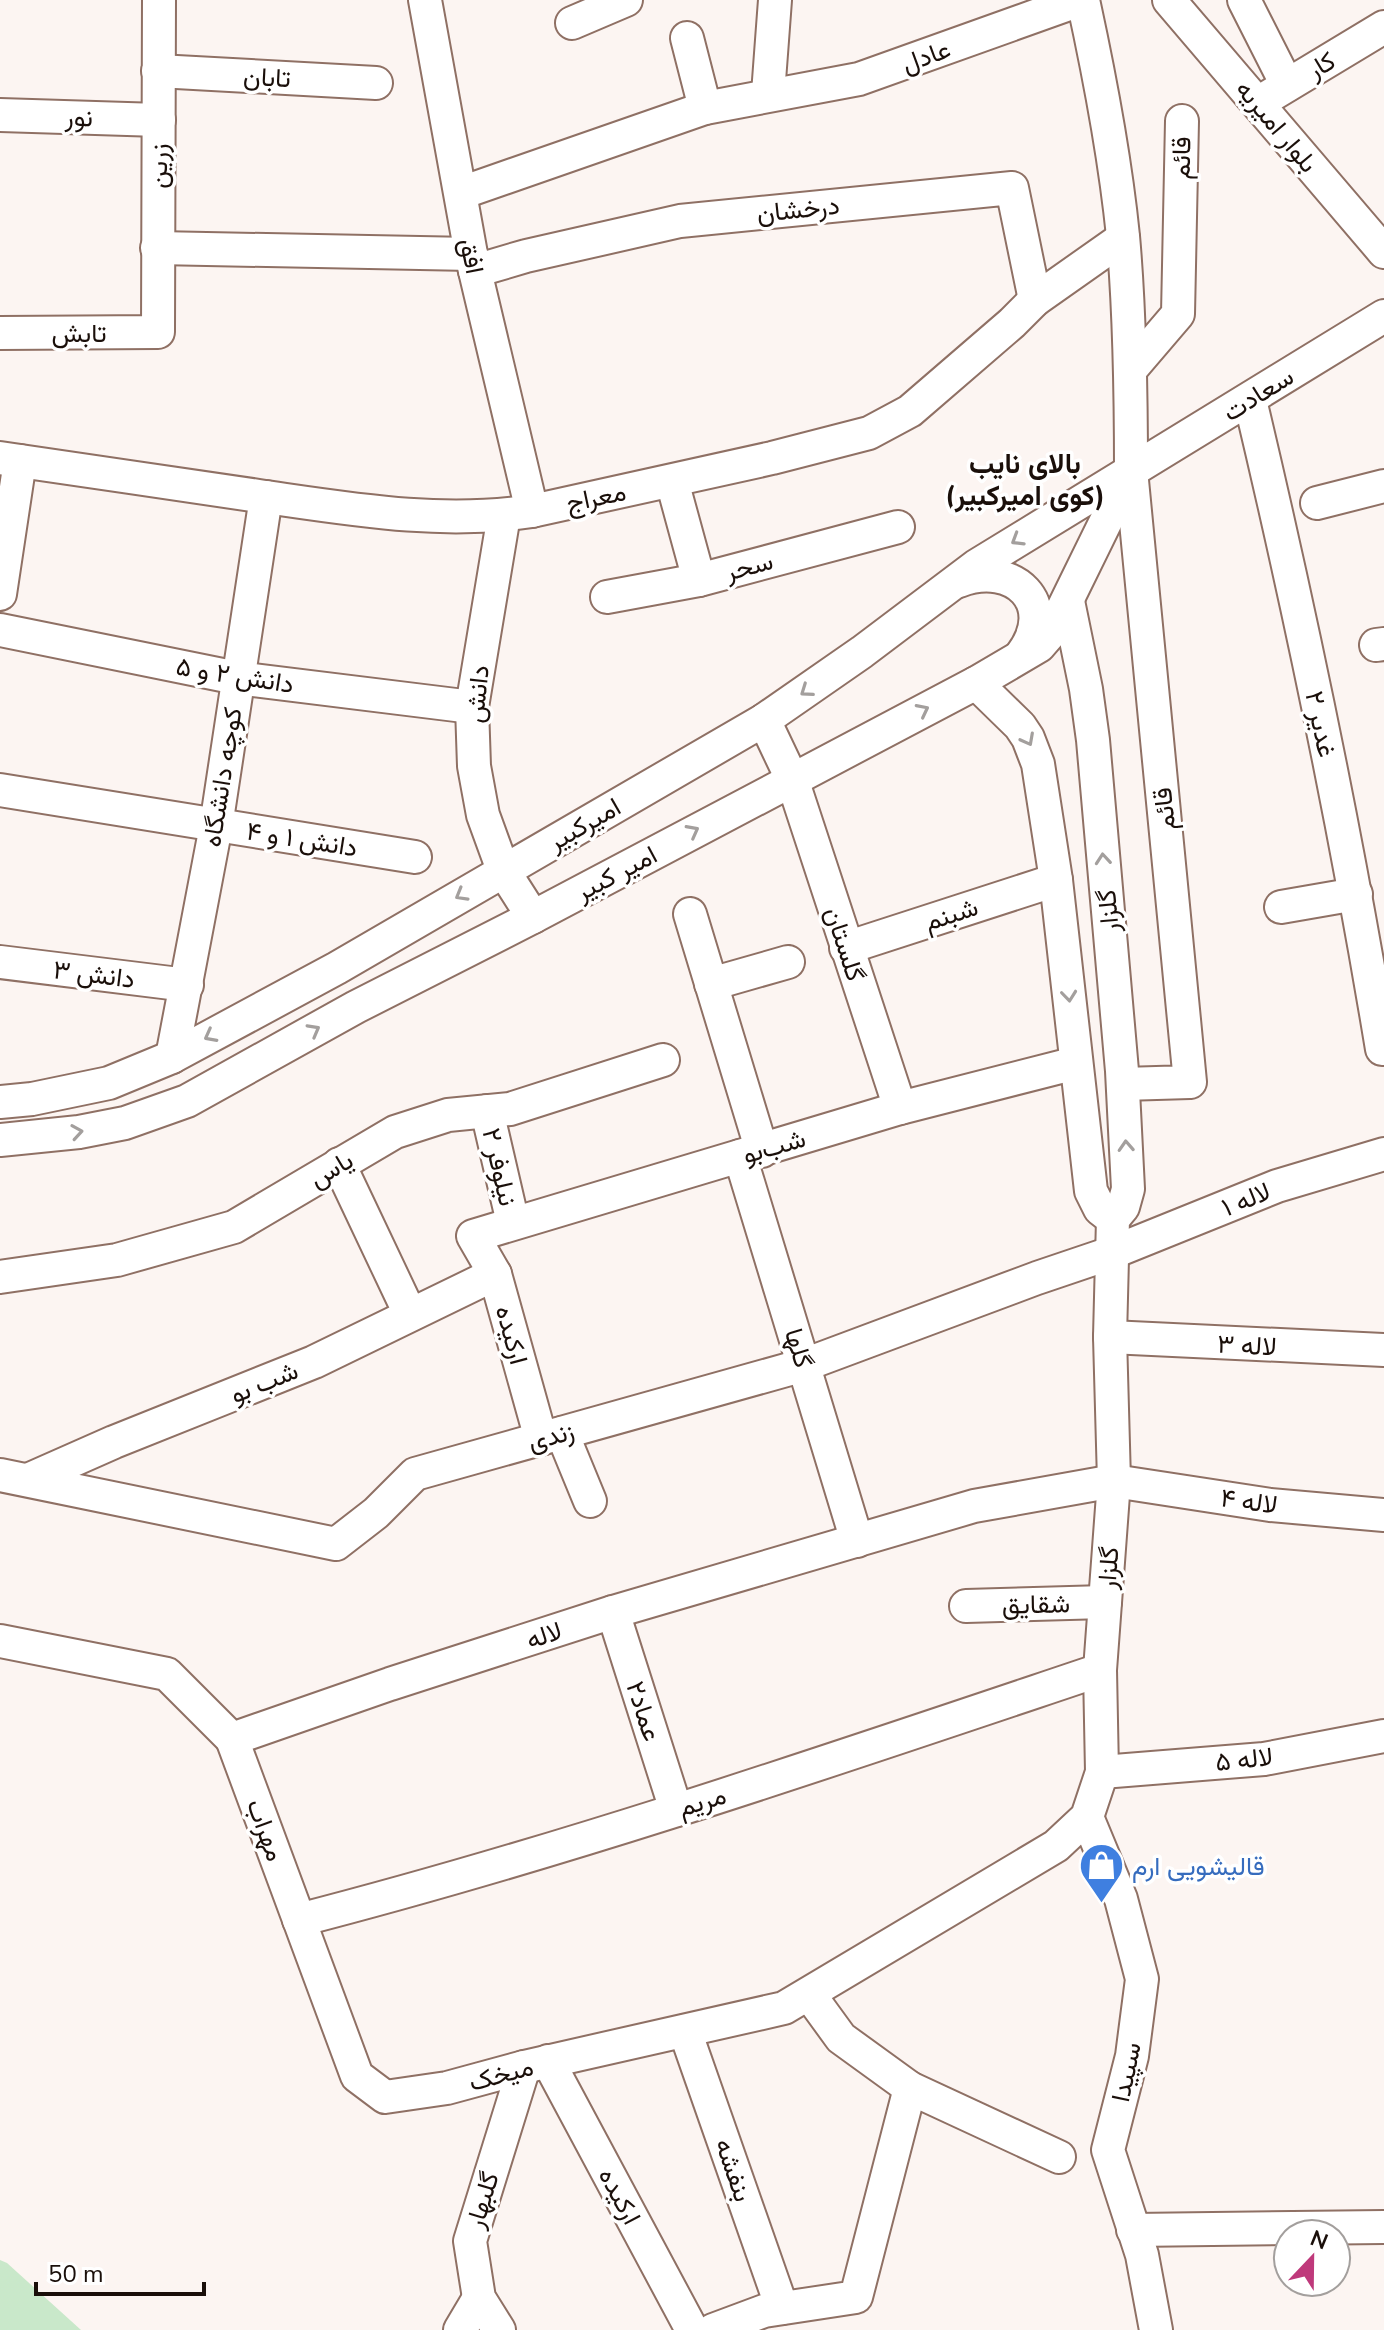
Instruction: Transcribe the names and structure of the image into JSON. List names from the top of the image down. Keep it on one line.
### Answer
{"streets":{"street":["عادل","کار","تابان","نور","بلوار امیریه","قائم","زرین","درخشان","افق","تابش","سعادت","معراج","سحر","دانش ۲ و ۵","دانش","غدیر ۲","کوچه دانشگاه","امیرکبیر","دانش ۱ و ۴","امیر کبیر","گلزار","شبنم","گلستان","دانش ۳","شب‌بو","نیلوفر ۲","یاس","لاله ۱","ارکیده","لاله ۳","گلها","شب بو","زندی","لاله ۴","شقایق","لاله","عماد۲","لاله ۵","مریم","مهراب","سپیدا","میخک","بنفشه","گلبهار"]},"crossings":[["عادل","افق"],["کار","بلوار امیریه"],["تابان","زرین"],["نور","زرین"],["قائم","سعادت"],["قائم","امیرکبیر"],["قائم","امیر کبیر"],["قائم","گلزار"],["زرین","درخشان"],["زرین","تابش"],["درخشان","افق"],["درخشان","معراج"],["افق","معراج"],["افق","دانش"],["سعادت","غدیر ۲"],["سعادت","امیرکبیر"],["سعادت","امیر کبیر"],["معراج","سحر"],["معراج","دانش"],["معراج","کوچه دانشگاه"],["دانش ۲ و ۵","دانش"],["دانش ۲ و ۵","کوچه دانشگاه"],["دانش","امیرکبیر"],["دانش","امیر کبیر"],["کوچه دانشگاه","امیرکبیر"],["کوچه دانشگاه","دانش ۱ و ۴"],["کوچه دانشگاه","دانش ۳"],["امیرکبیر","امیر کبیر"],["امیرکبیر","گلستان"],["امیر کبیر","گلزار"],["امیر کبیر","گلستان"],["گلزار","شبنم"],["گلزار","شب‌بو"],["گلزار","لاله ۱"],["گلزار","لاله ۳"],["گلزار","زندی"],["گلزار","لاله ۴"],["گلزار","شقایق"],["گلزار","لاله"],["گلزار","لاله ۵"],["گلزار","مریم"],["گلزار","میخک"],["شبنم","گلستان"],["گلستان","شب‌بو"],["شب‌بو","نیلوفر ۲"],["شب‌بو","ارکیده"],["شب‌بو","گلها"],["نیلوفر ۲","یاس"],["لاله ۱","زندی"],["ارکیده","شب بو"],["ارکیده","زندی"],["ارکیده","میخک"],["ارکیده","گلبهار"],["گلها","زندی"],["گلها","لاله"],["شب بو","زندی"],["لاله ۴","لاله"],["لاله","عماد۲"],["لاله","مهراب"],["عماد۲","مریم"],["لاله ۵","میخک"],["مریم","مهراب"],["مریم","میخک"],["مهراب","میخک"],["سپیدا","میخک"],["میخک","بنفشه"],["میخک","گلبهار"]],"one_way":["امیرکبیر","امیر کبیر"],"districts":["بالای نایب (کوی امیرکبیر)"],"places":{"shop":["قالیشویی ارم"]},"scale_bar":"50 m","north":"top"}
